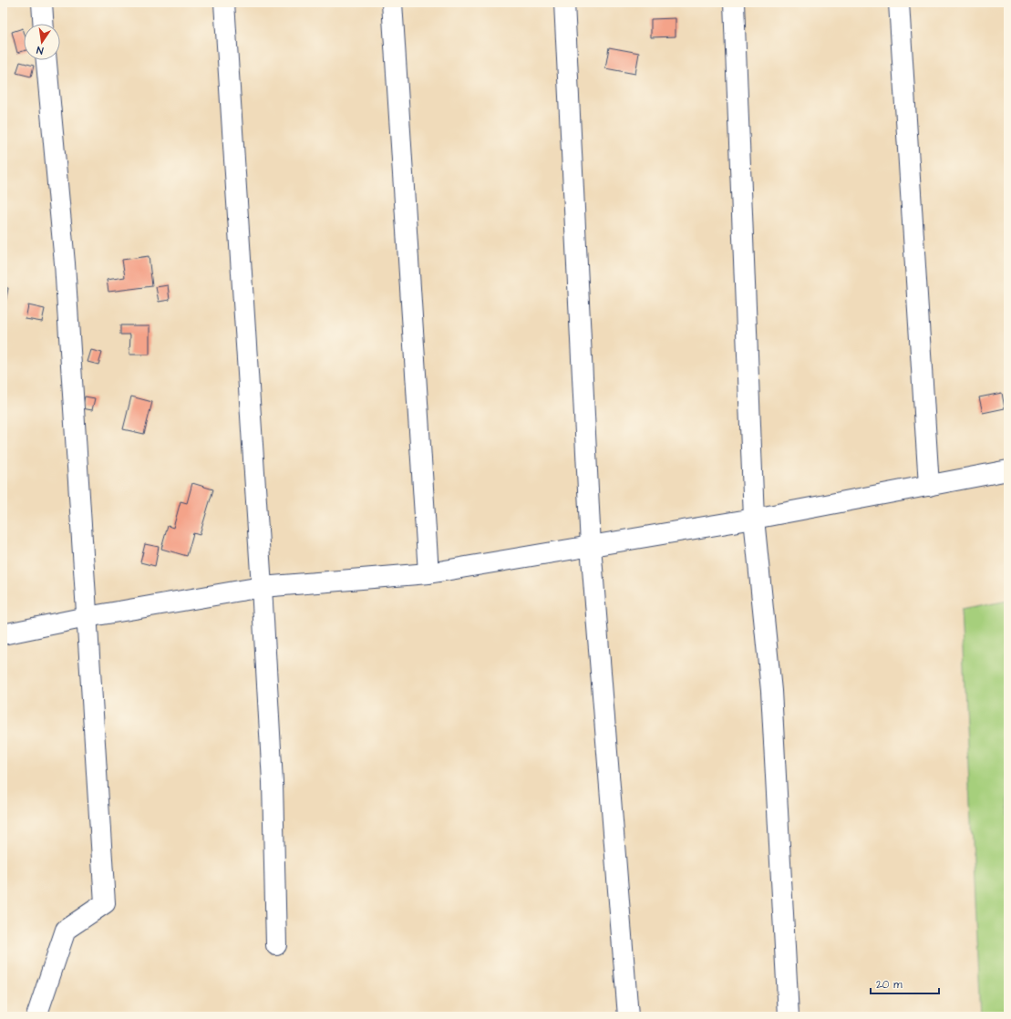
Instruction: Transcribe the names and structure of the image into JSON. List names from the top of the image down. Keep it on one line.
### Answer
{"scale_bar":"20 m","north":"bottom"}
